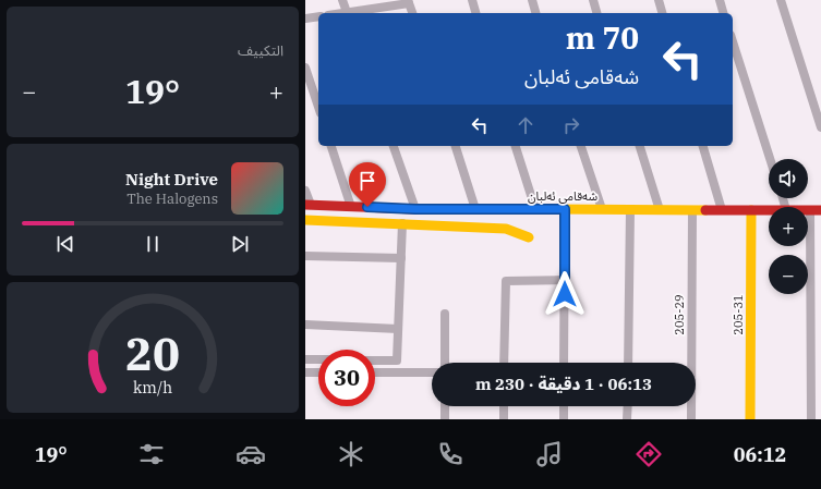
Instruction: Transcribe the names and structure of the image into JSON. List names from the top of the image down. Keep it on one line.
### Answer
{"streets":{"street":["شەقامی ئەلبان","205-29","205-31"]},"crossings":[["شەقامی ئەلبان","205-29"],["شەقامی ئەلبان","205-31"]],"page":{"tile":"التكييف","turn":["70 m","شەقامی ئەلبان"],"heat":["−","19°","+"],"map_buttons":["+","−"],"song":["Night Drive","The Halogens"],"limit":"30","trip":"06:13 · 1 دقيقة · 230 m","tabs":["06:12","19°"],"gauge":["20","km/h"]}}
